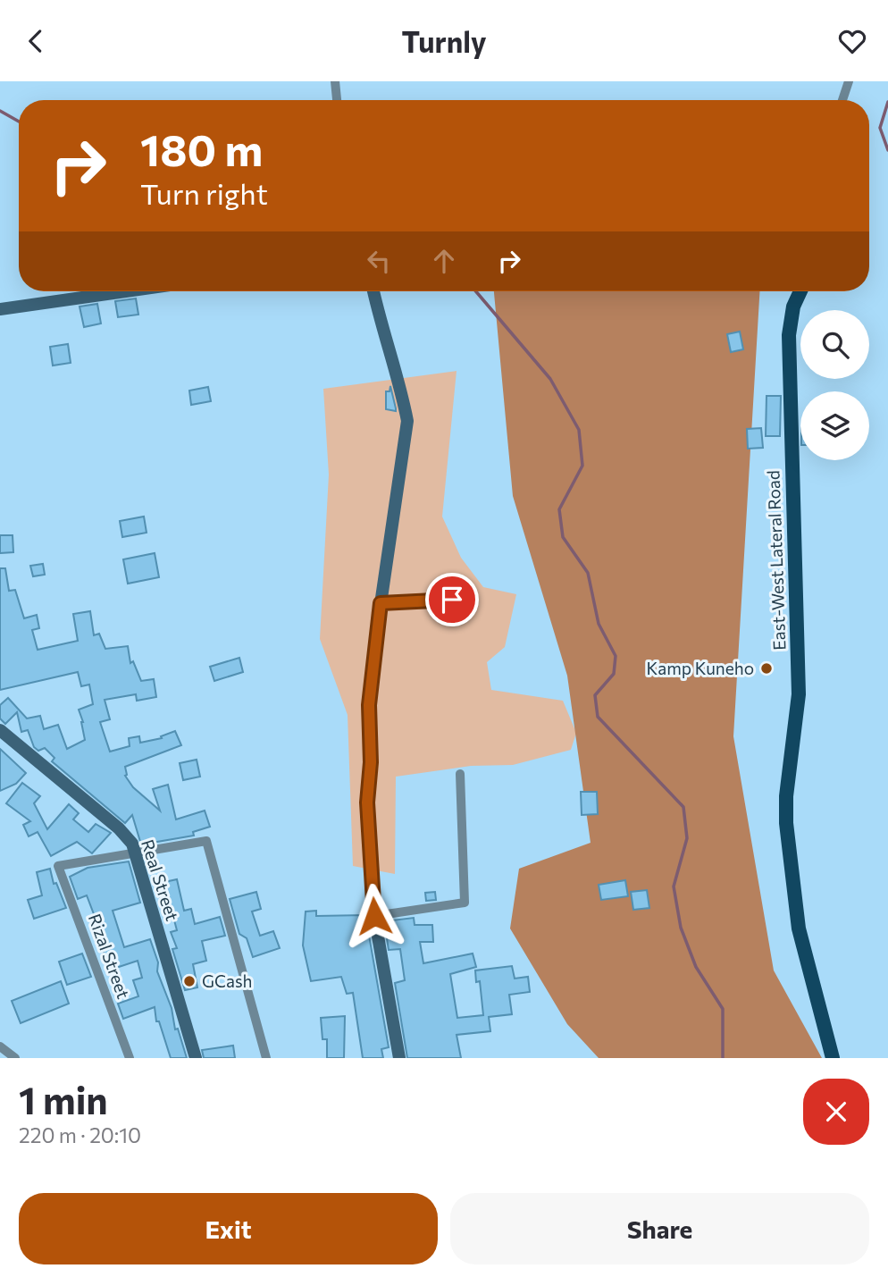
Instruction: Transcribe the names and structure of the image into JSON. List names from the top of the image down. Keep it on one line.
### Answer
{"streets":{"main road":["East-West Lateral Road"],"street":["Real Street","Rizal Street"]},"crossings":[["Real Street","Rizal Street"]],"places":["Kamp Kuneho","GCash"],"page":{"header":"Turnly","turn":["180 m","Turn right"],"heading":["1 min","220 m · 20:10"],"buttons":["Exit","Share"]}}
